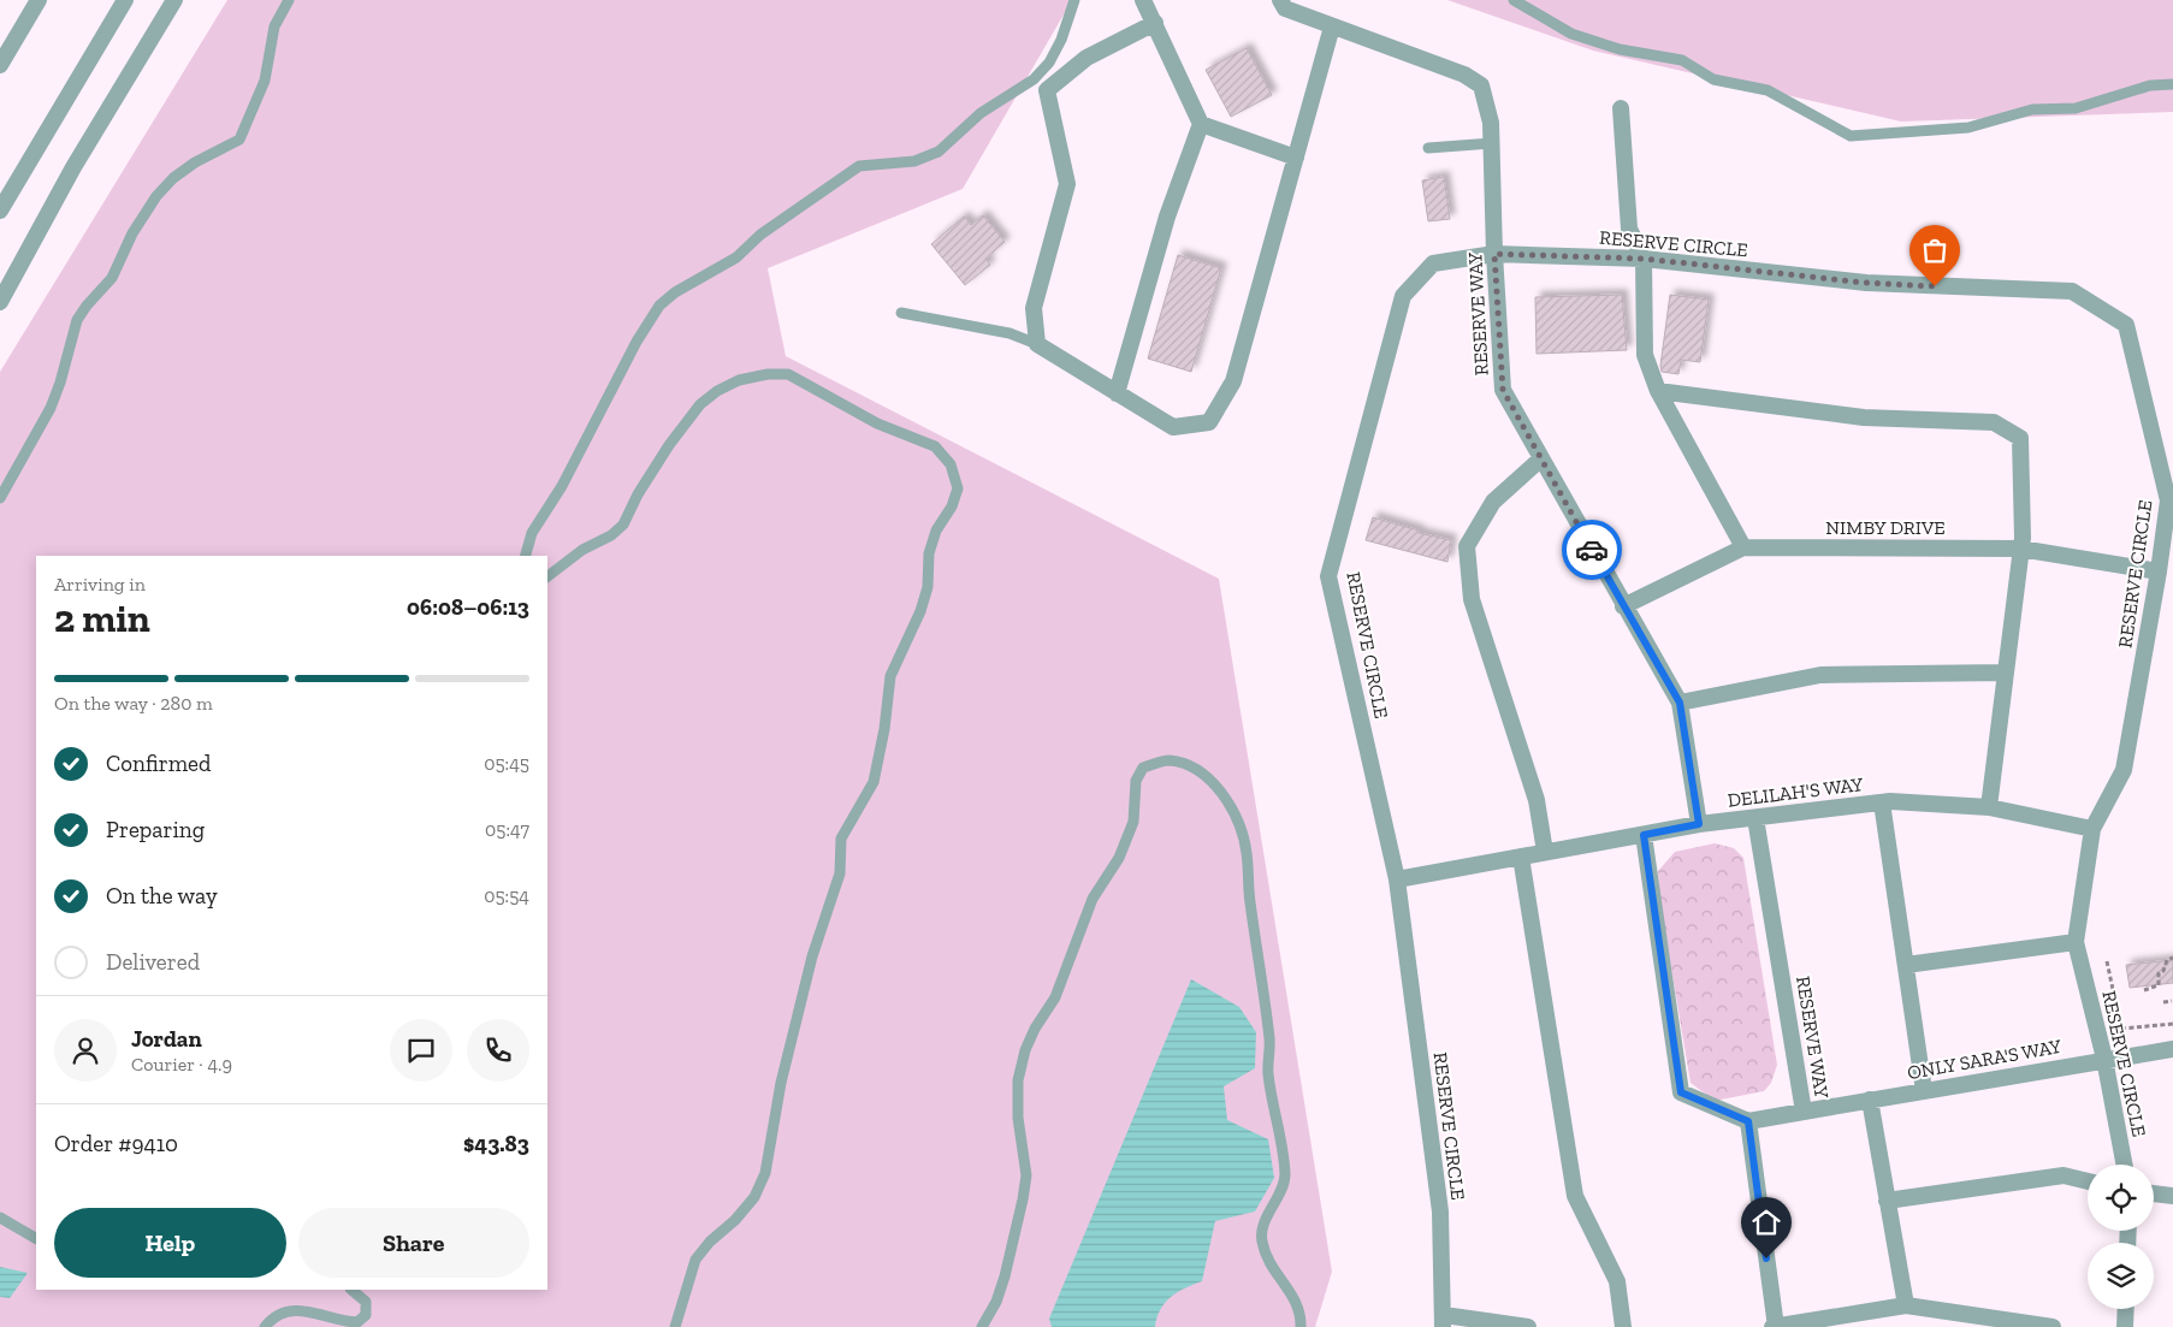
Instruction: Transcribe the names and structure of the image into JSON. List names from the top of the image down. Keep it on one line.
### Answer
{"streets":{"street":["RESERVE CIRCLE","RESERVE WAY","NIMBY DRIVE","DELILAH'S WAY","ONLY SARA'S WAY"]},"crossings":[["RESERVE CIRCLE","RESERVE WAY"],["RESERVE CIRCLE","NIMBY DRIVE"],["RESERVE CIRCLE","DELILAH'S WAY"],["RESERVE CIRCLE","ONLY SARA'S WAY"],["RESERVE WAY","NIMBY DRIVE"],["RESERVE WAY","DELILAH'S WAY"],["RESERVE WAY","ONLY SARA'S WAY"]],"page":{"heading":["2 min","Arriving in","06:08–06:13"],"panel":["Jordan","Courier · 4.9","Order #9410","$43.83"],"bar":"On the way · 280 m","list":[["Confirmed","05:45"],["Preparing","05:47"],["On the way","05:54"],"Delivered"],"buttons":["Help","Share"]}}
